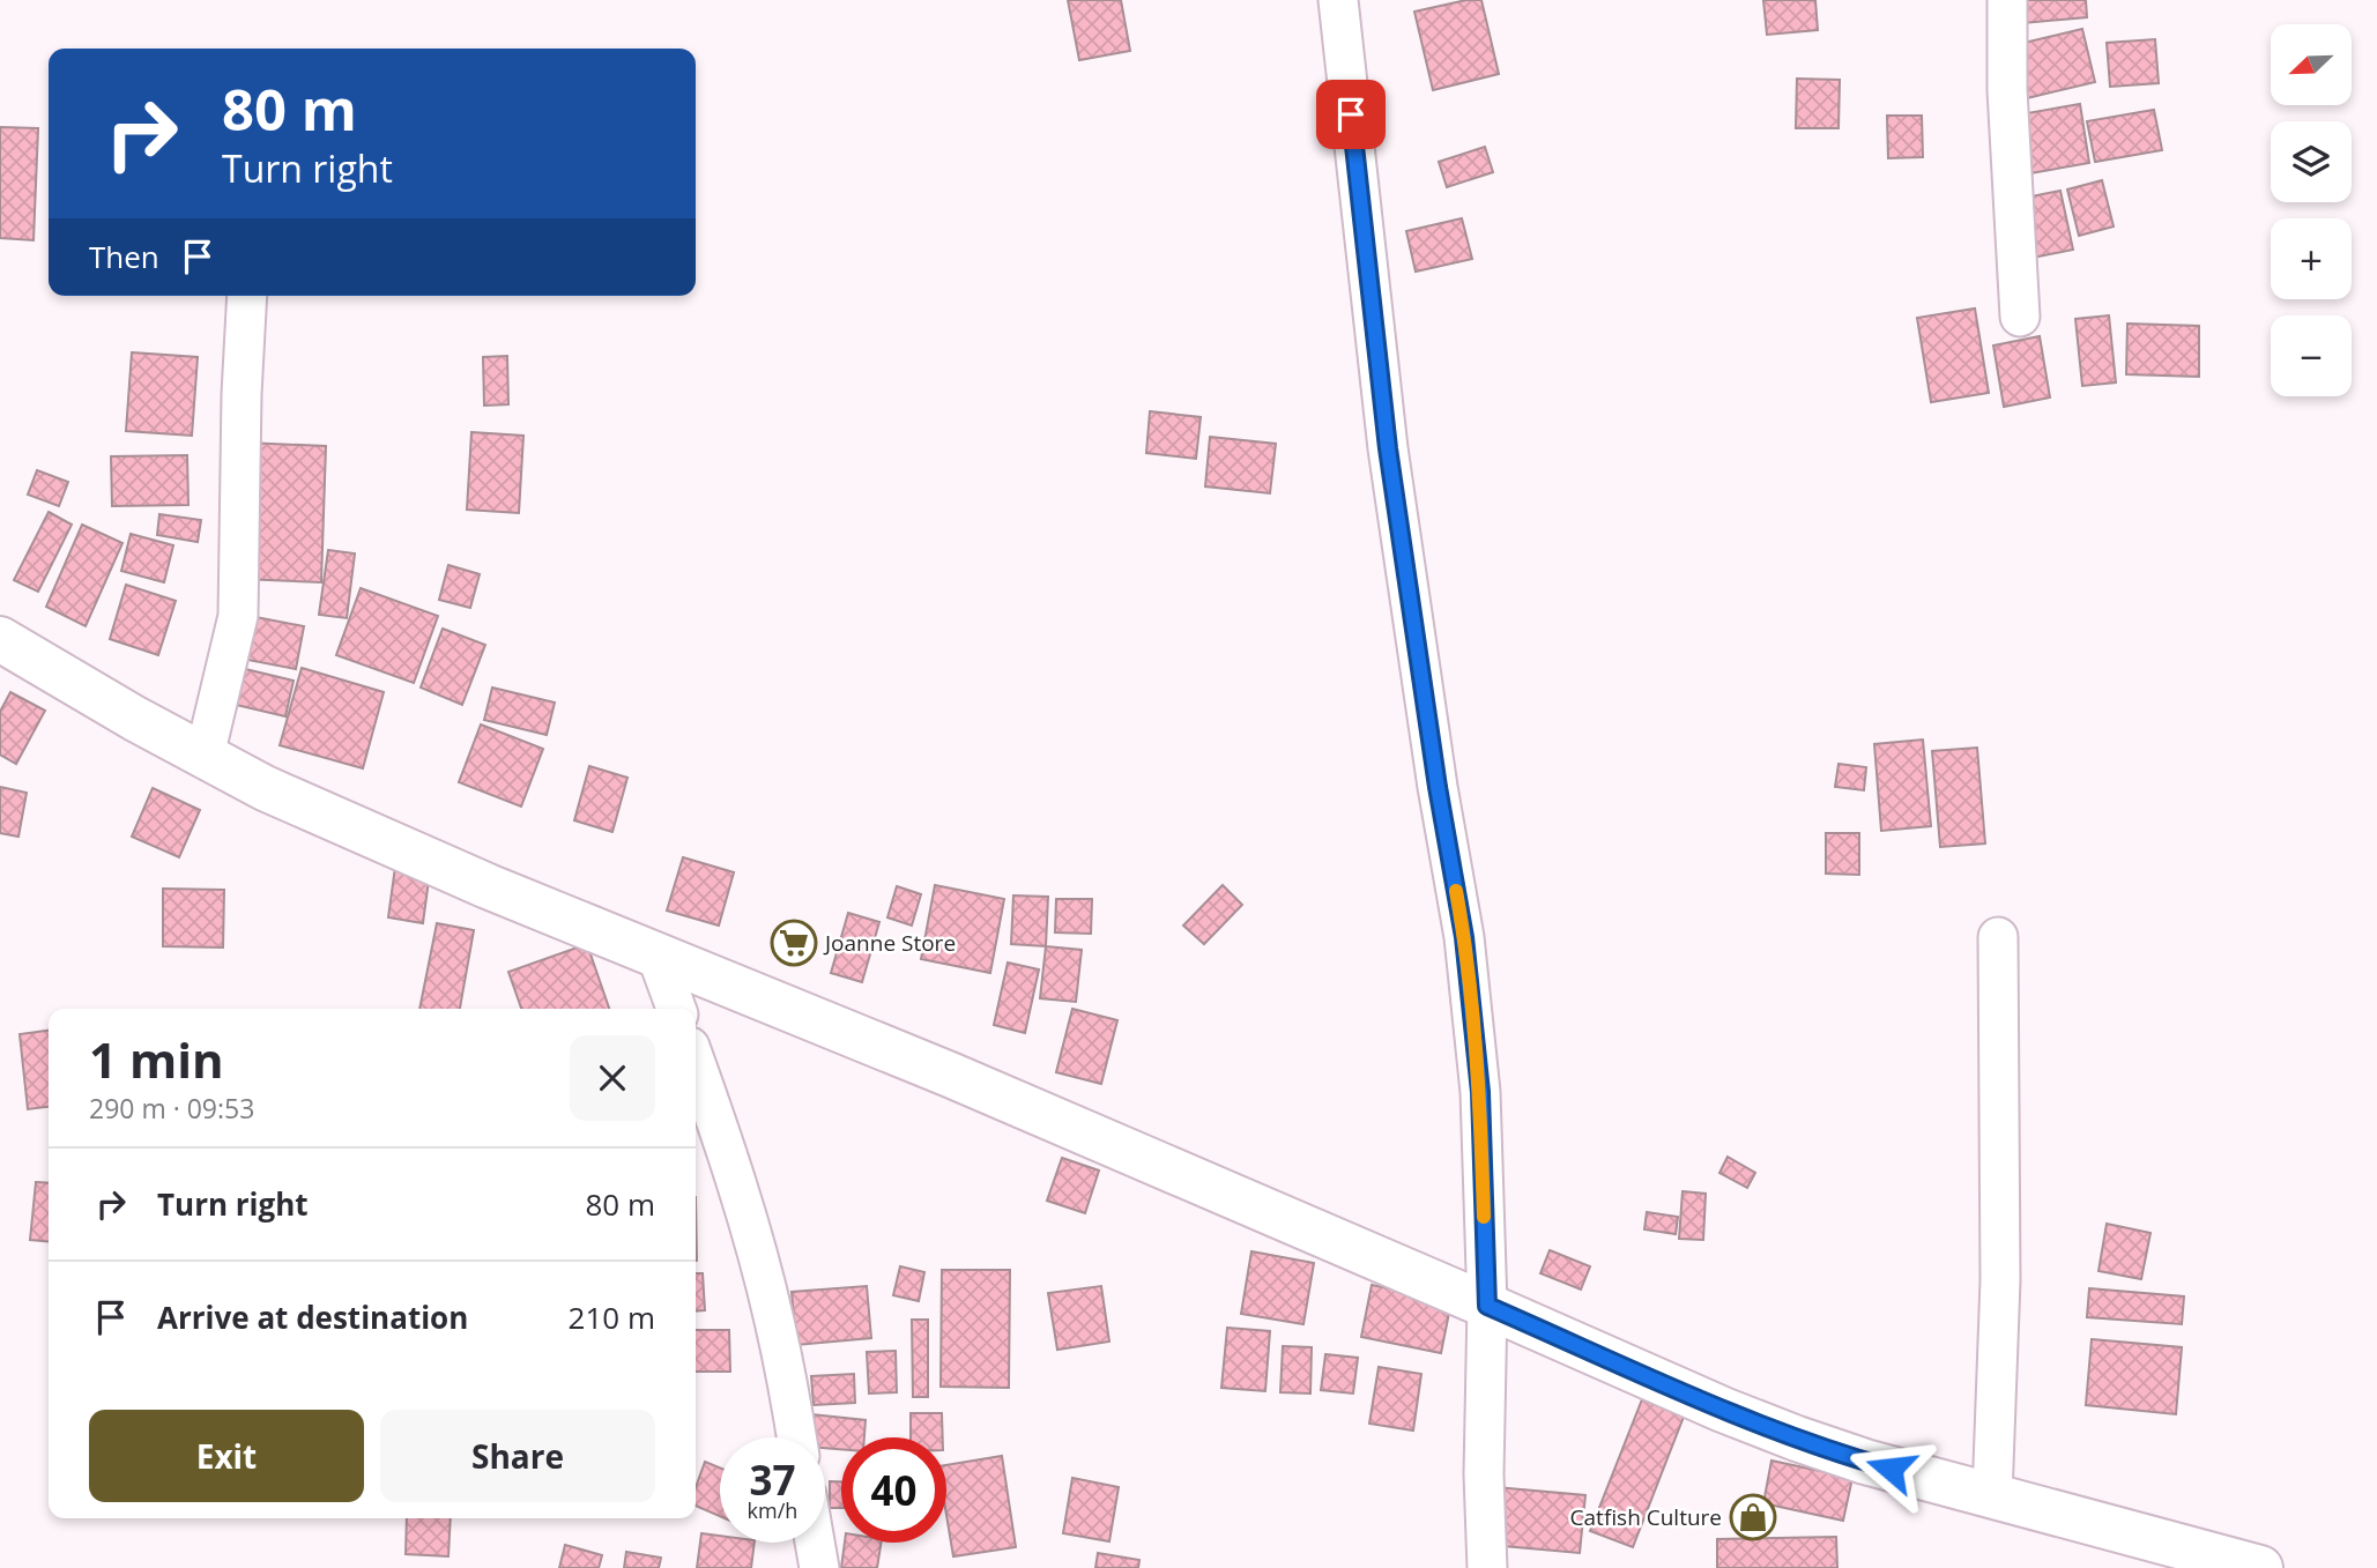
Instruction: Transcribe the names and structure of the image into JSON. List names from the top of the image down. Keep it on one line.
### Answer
{"places":{"supermarket":["Joanne Store"],"shop":["Catfish Culture"]},"north":"bottom left","page":{"map_buttons":["+","−"],"turn":["80 m","Turn right"],"then":"Then","heading":["1 min","290 m · 09:53"],"list":[{"name":"Turn right","value":"80 m"},{"name":"Arrive at destination","value":"210 m"}],"buttons":["Exit","Share"],"speed":"37 km/h","limit":"40"}}
